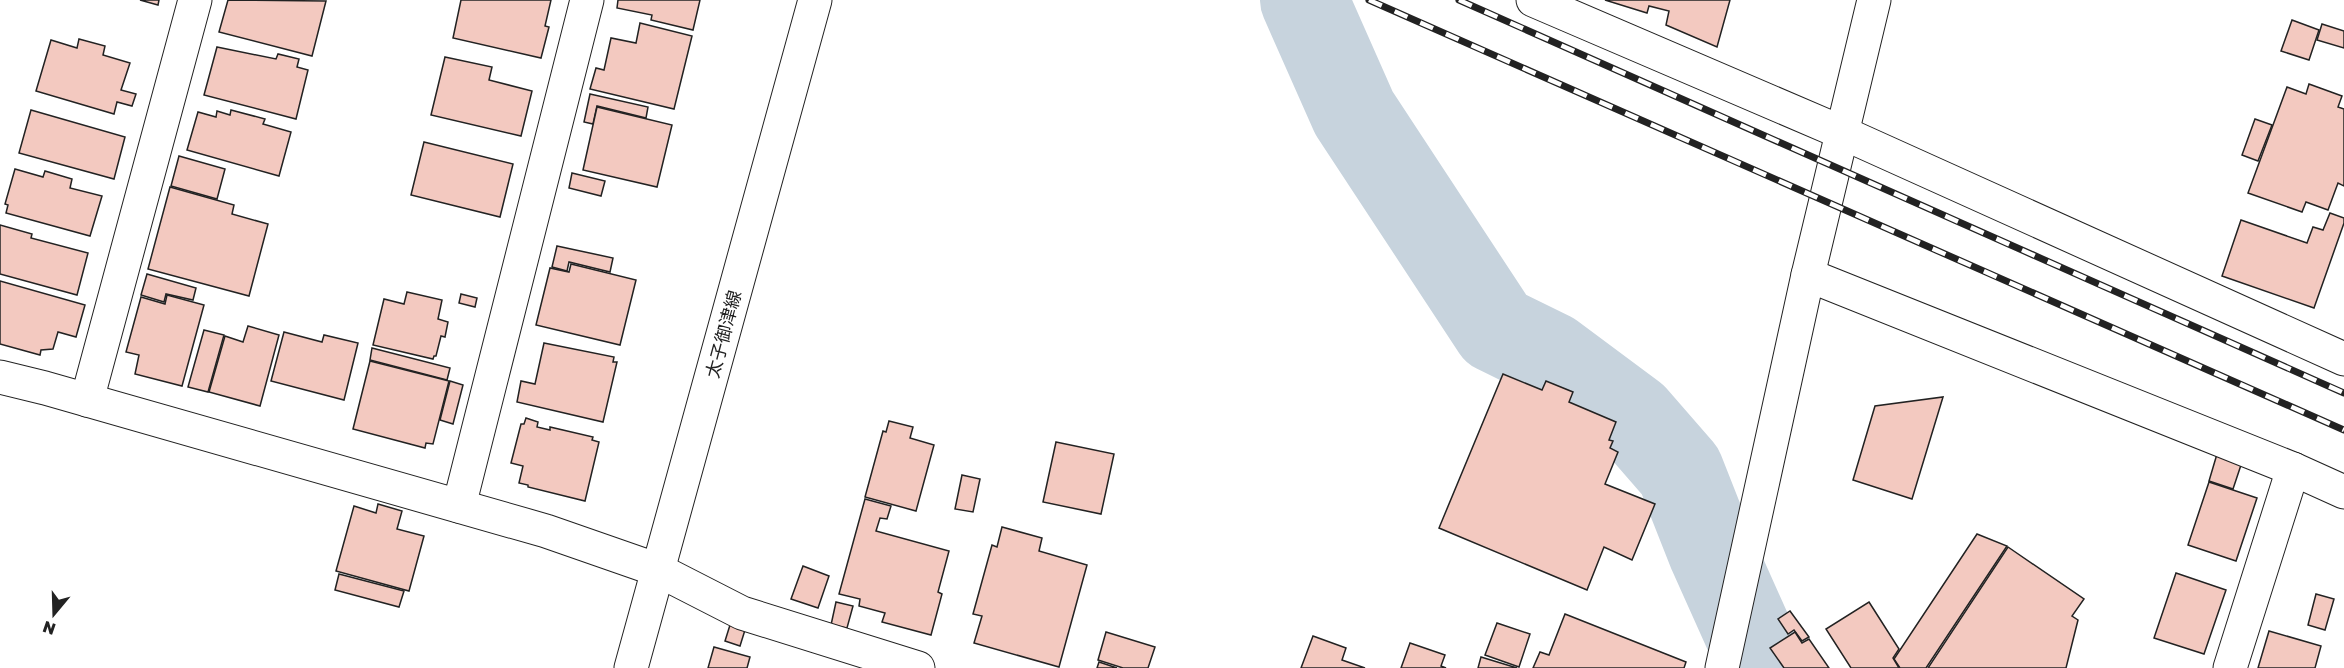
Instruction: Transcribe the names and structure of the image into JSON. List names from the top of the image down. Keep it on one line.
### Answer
{"streets":{"street":["太子御津線"]},"north":"bottom"}
